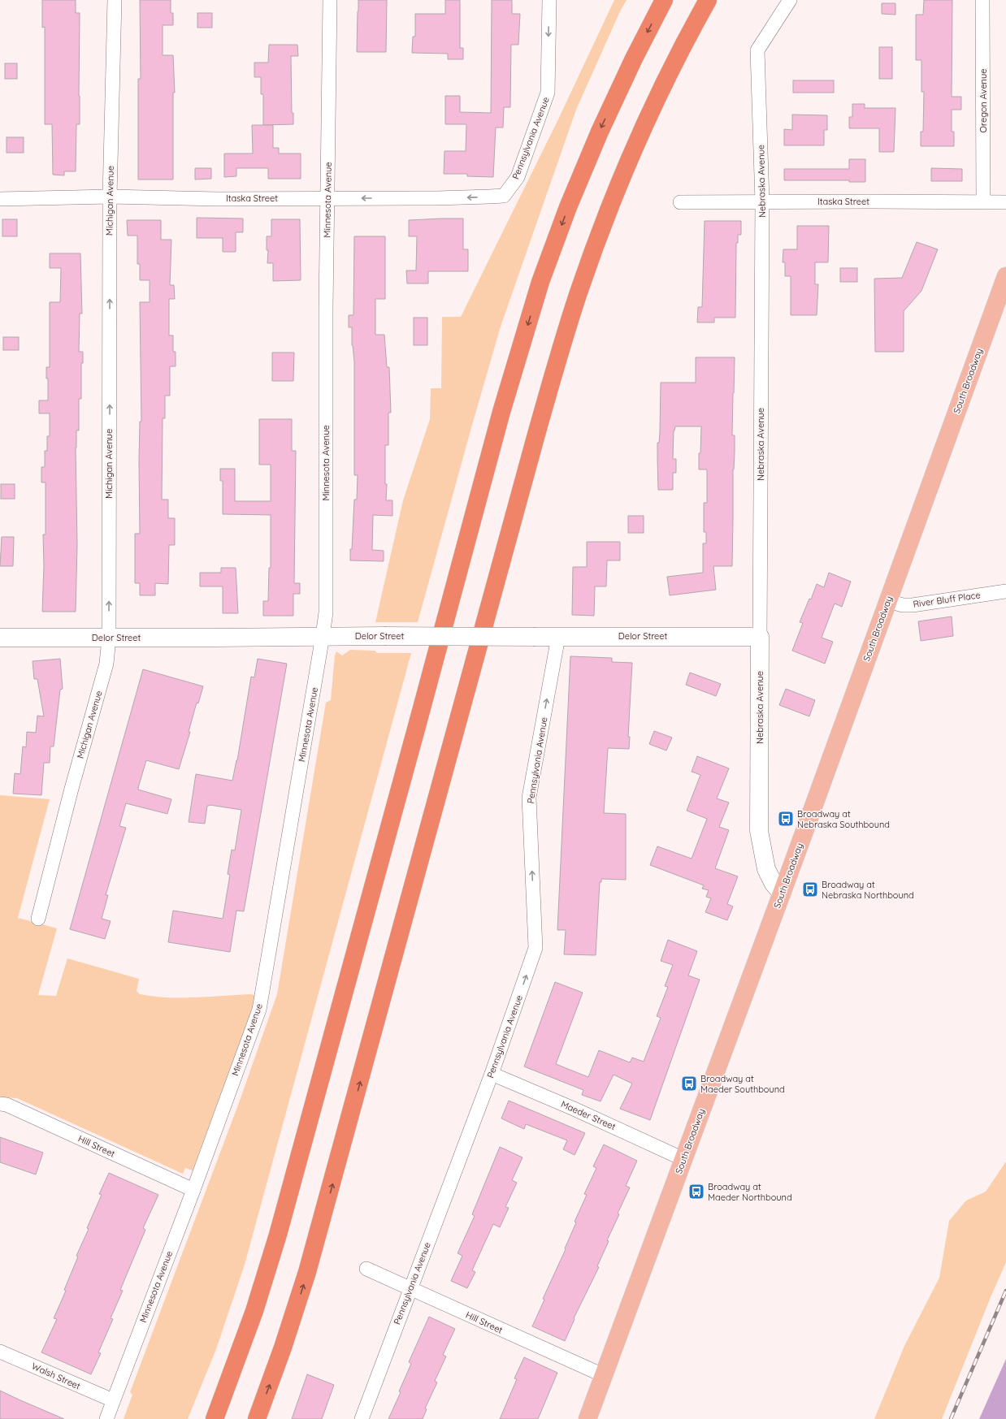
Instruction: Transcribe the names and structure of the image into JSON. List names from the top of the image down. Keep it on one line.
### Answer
{"streets":{"main road":["South Broadway"],"street":["Oregon Avenue","Pennsylvania Avenue","Nebraska Avenue","Itaska Street","Minnesota Avenue","Michigan Avenue","River Bluff Place","Delor Street","Maeder Street","Hill Street","Walsh Street"]},"crossings":[["Oregon Avenue","Itaska Street"],["Pennsylvania Avenue","Itaska Street"],["Pennsylvania Avenue","Delor Street"],["Pennsylvania Avenue","Maeder Street"],["Pennsylvania Avenue","Hill Street"],["Nebraska Avenue","Itaska Street"],["Nebraska Avenue","South Broadway"],["Nebraska Avenue","Delor Street"],["Itaska Street","Minnesota Avenue"],["Itaska Street","Michigan Avenue"],["Minnesota Avenue","Delor Street"],["Minnesota Avenue","Hill Street"],["Minnesota Avenue","Walsh Street"],["Michigan Avenue","Delor Street"],["South Broadway","River Bluff Place"],["South Broadway","Maeder Street"],["South Broadway","Hill Street"]],"one_way":["Michigan Avenue"],"places":{"bus stop":["Broadway at Nebraska Southbound","Broadway at Nebraska Northbound","Broadway at Maeder Southbound","Broadway at Maeder Northbound"]}}
